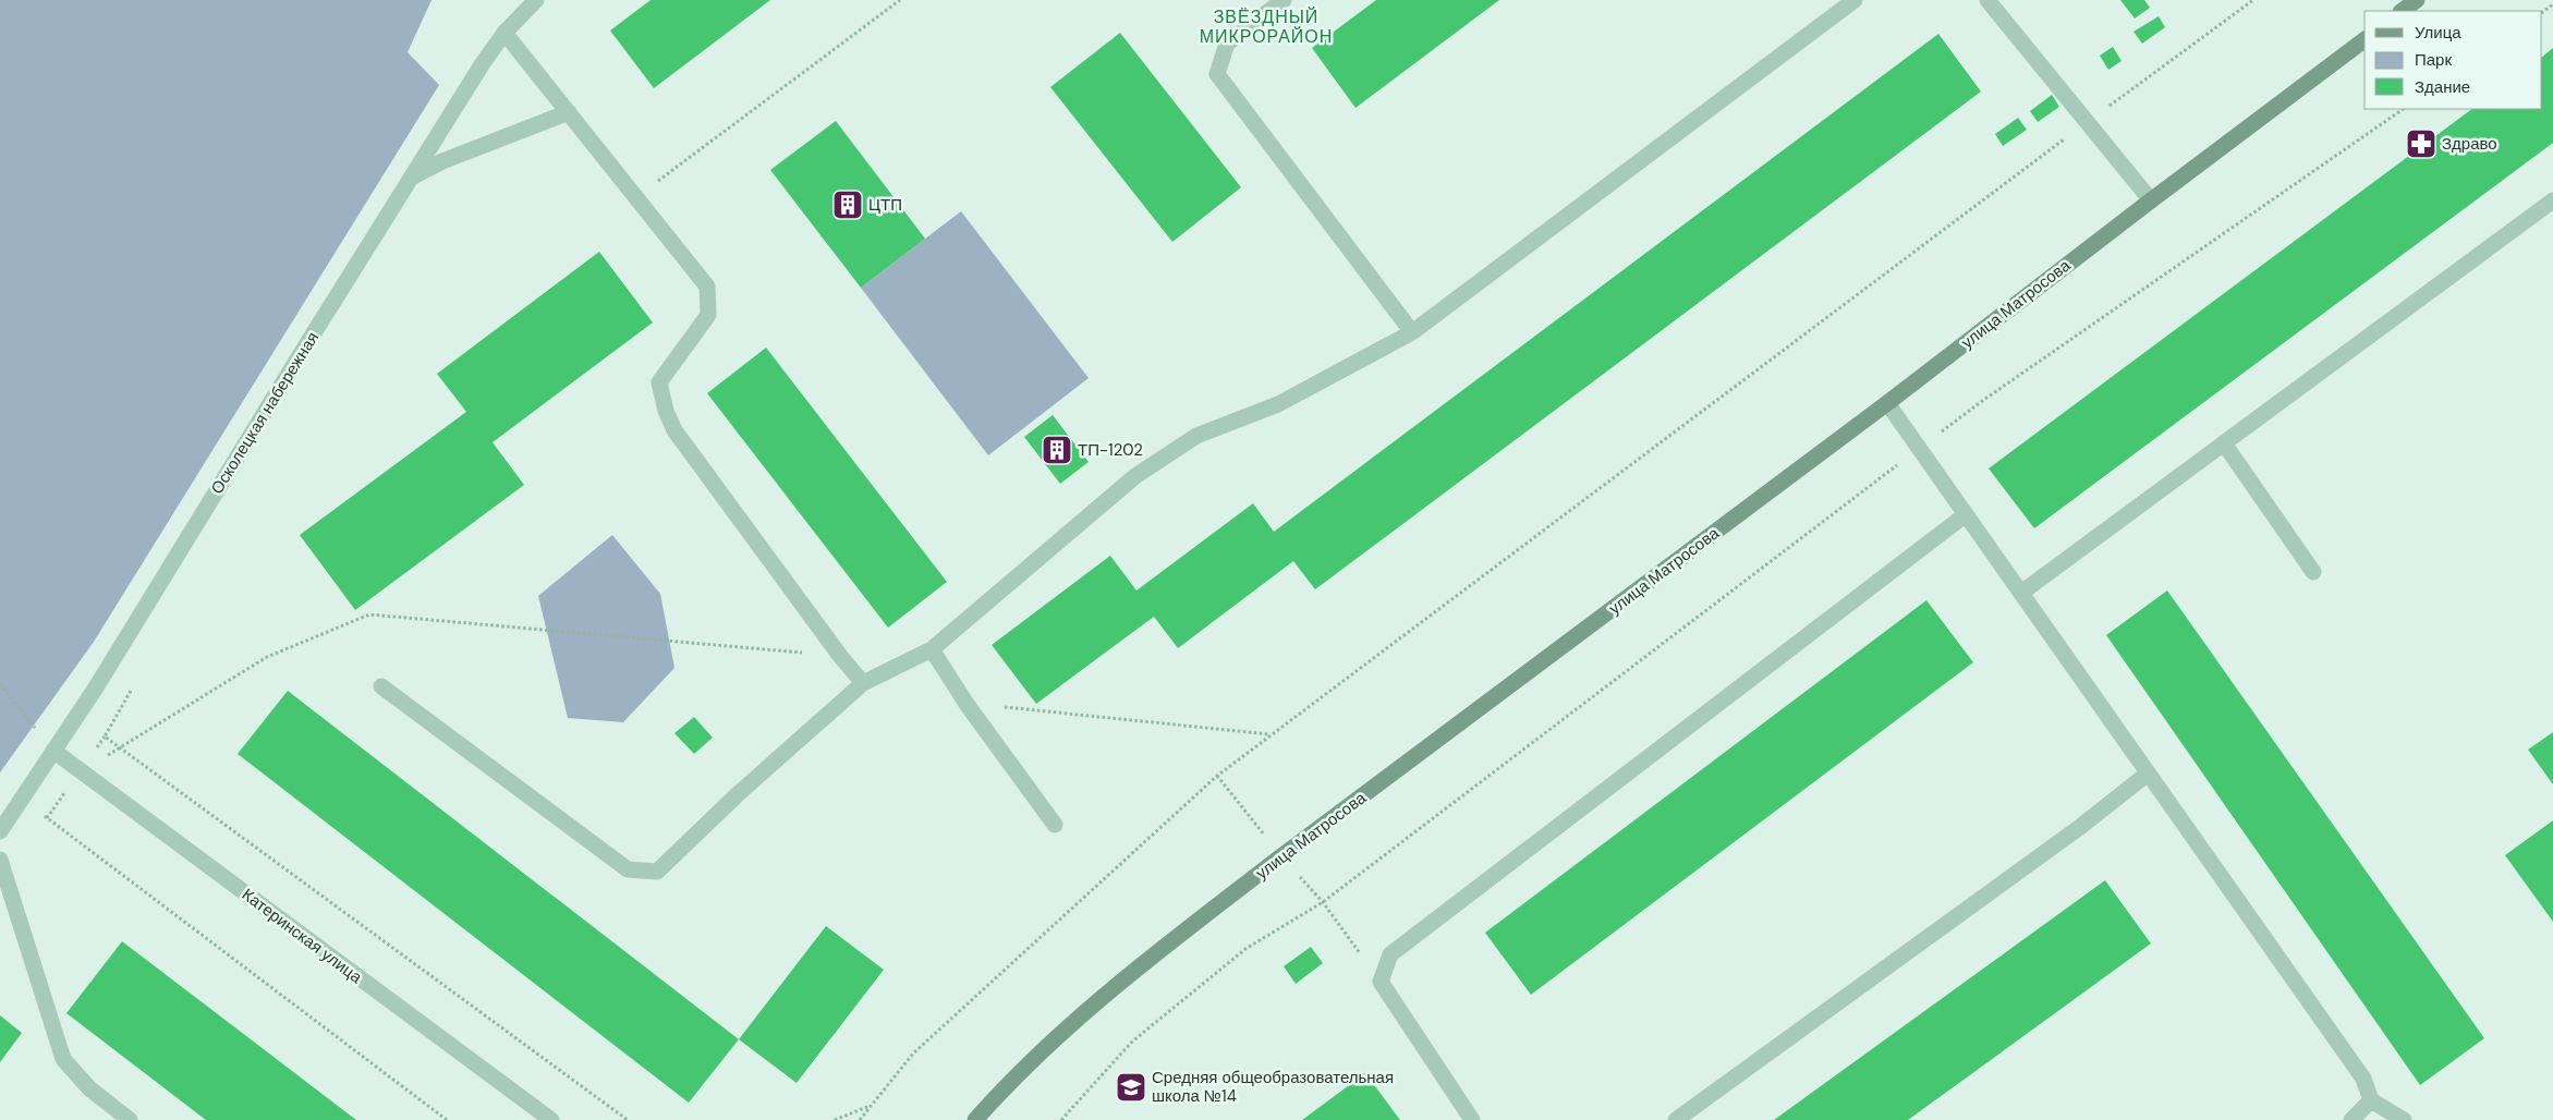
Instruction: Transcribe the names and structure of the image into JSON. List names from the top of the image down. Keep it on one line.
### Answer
{"streets":{"main road":["улица Матросова"],"street":["Осколецкая набережная","Катеринская улица"]},"crossings":[["Осколецкая набережная","Катеринская улица"]],"districts":["ЗВЁЗДНЫЙ МИКРОРАЙОН"],"places":{"pharmacy":["Здраво"],"building":["ЦТП","ТП-1202"],"school or university":["Средняя общеобразовательная школа №14"]},"legend":["Улица","Парк","Здание"]}
